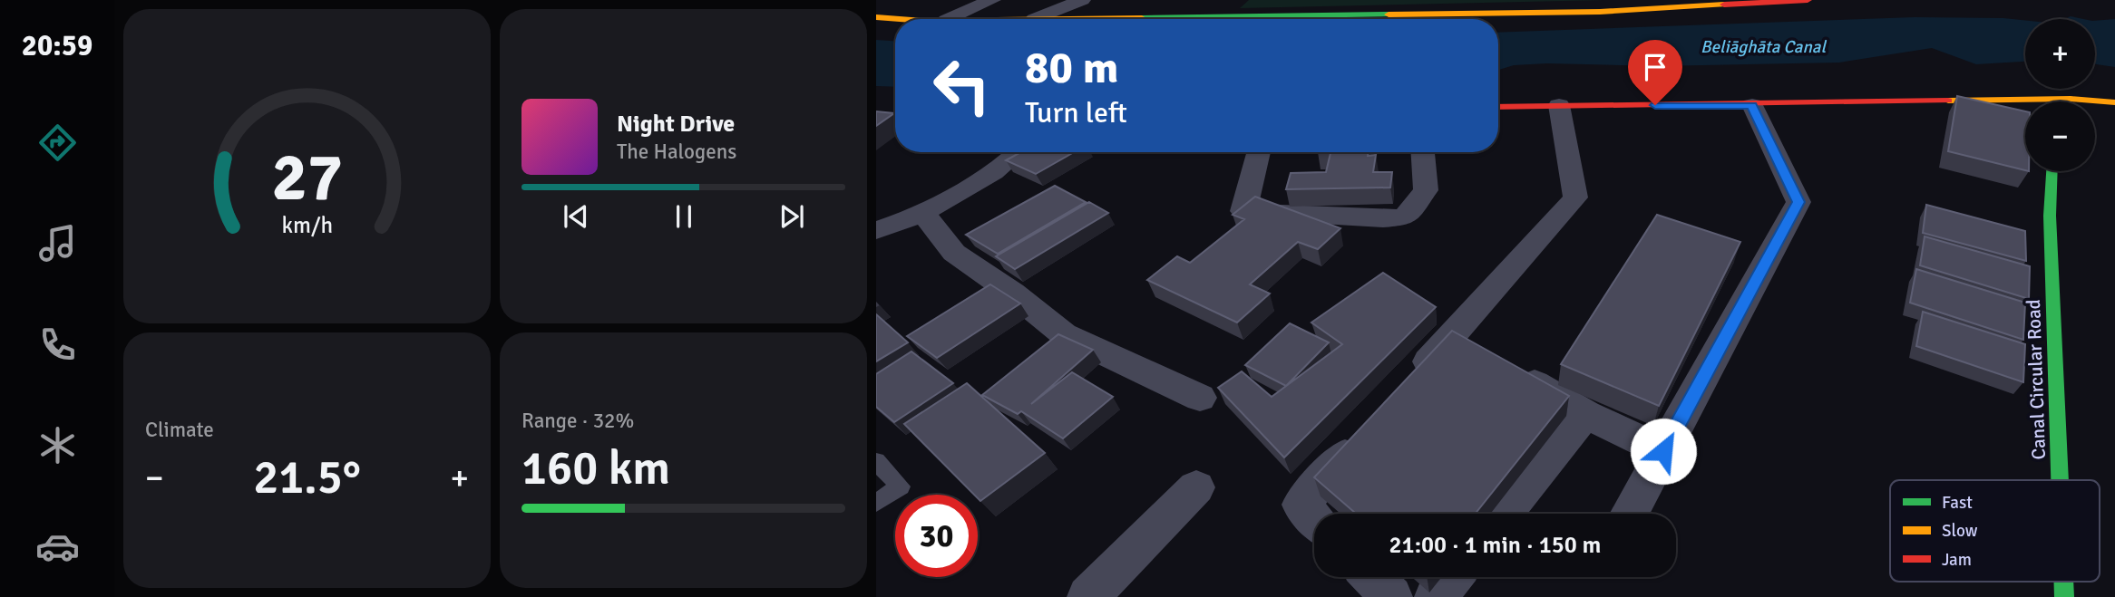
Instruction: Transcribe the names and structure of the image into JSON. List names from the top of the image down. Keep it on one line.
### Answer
{"streets":{"main road":["Canal Circular Road"]},"water":["Beliāghāta Canal"],"legend":["Fast","Slow","Jam"],"page":{"tabs":"20:59","map_buttons":["+","−"],"turn":["80 m","Turn left"],"song":["Night Drive","The Halogens"],"tile":["Climate",["Range · 32%","160 km"]],"heat":["−","21.5°","+"],"limit":"30","trip":"21:00 · 1 min · 150 m","gauge":["27","km/h"]}}
